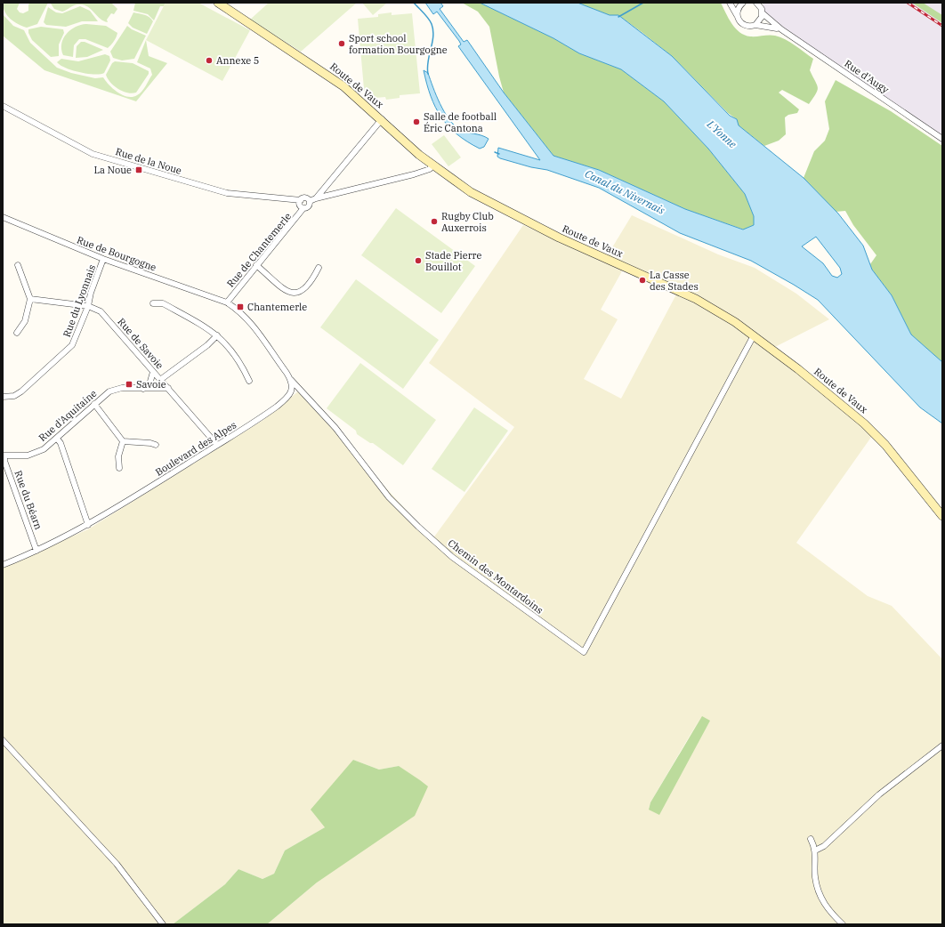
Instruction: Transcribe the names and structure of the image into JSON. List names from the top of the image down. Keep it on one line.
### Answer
{"streets":{"street":["Rue d'Augy","Route de Vaux","Rue de la Noue","Rue de Chantemerle","Rue de Bourgogne","Rue du Lyonnais","Rue de Savoie","Rue d'Aquitaine","Boulevard des Alpes","Rue du Béarn","Chemin des Montardoins"]},"crossings":[["Route de Vaux","Chemin des Montardoins"],["Rue de la Noue","Rue de Chantemerle"],["Rue de Chantemerle","Rue de Bourgogne"],["Rue de Bourgogne","Rue du Lyonnais"],["Rue du Lyonnais","Rue de Savoie"],["Rue de Savoie","Rue d'Aquitaine"],["Rue de Savoie","Boulevard des Alpes"],["Rue d'Aquitaine","Rue du Béarn"],["Boulevard des Alpes","Rue du Béarn"],["Boulevard des Alpes","Chemin des Montardoins"]],"water":["L'Yonne","Canal du Nivernais"],"places":{"other":["Sport school formation Bourgogne","Annexe 5","Salle de football Éric Cantona","Rugby Club Auxerrois","Stade Pierre Bouillot","La Casse des Stades"],"transit":["La Noue","Chantemerle","Savoie"]}}
